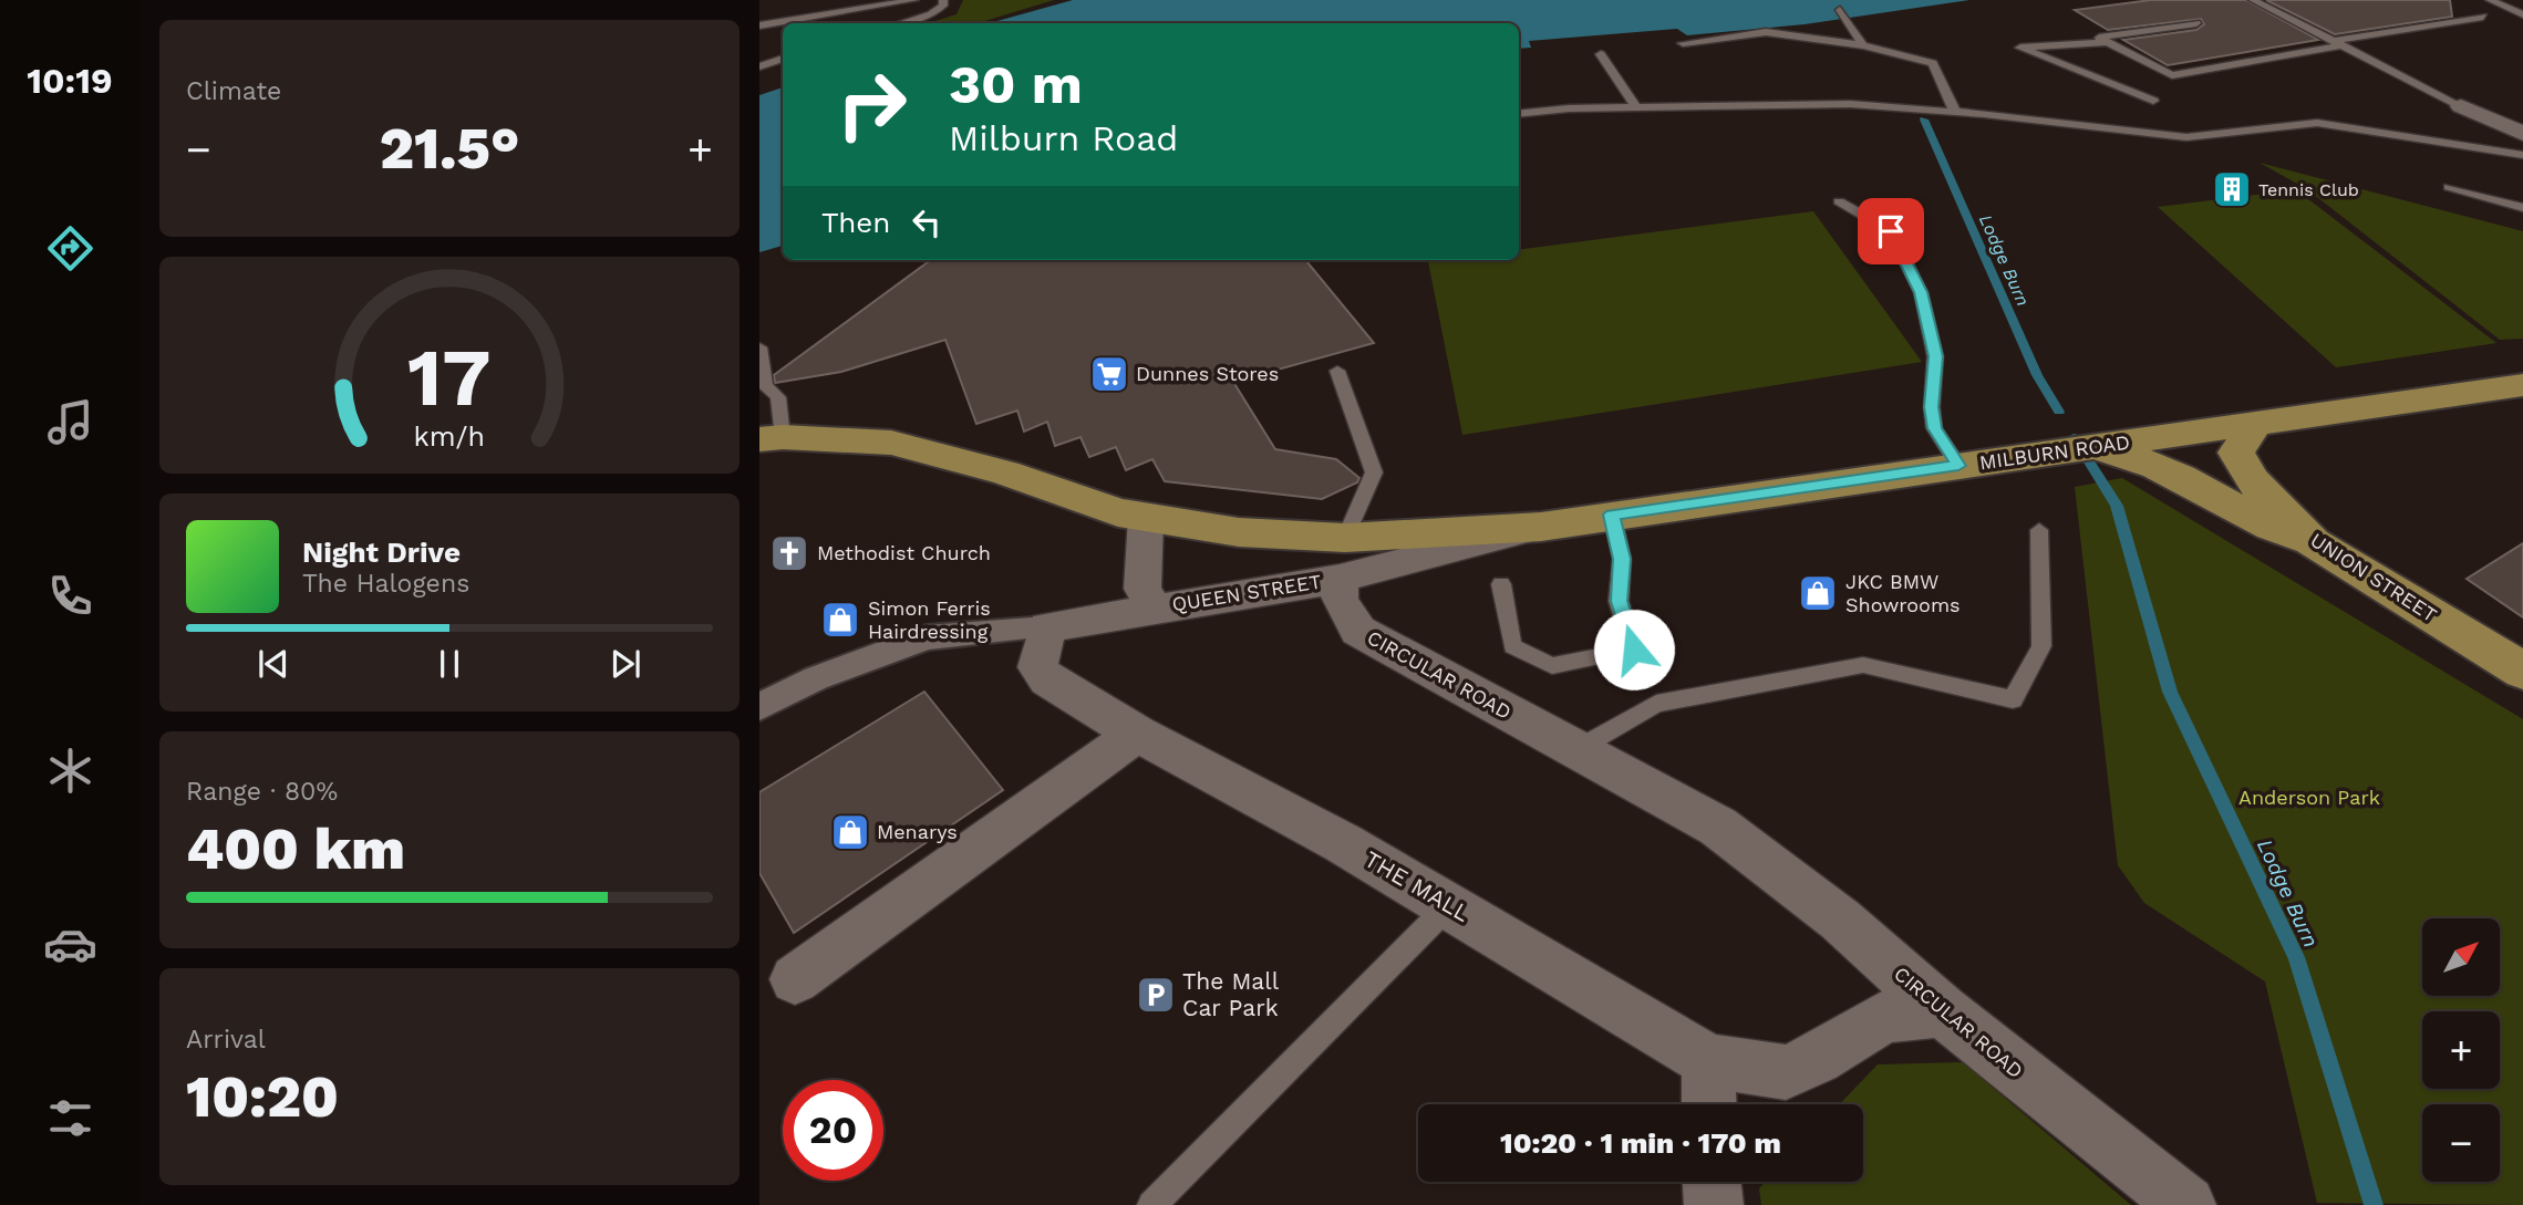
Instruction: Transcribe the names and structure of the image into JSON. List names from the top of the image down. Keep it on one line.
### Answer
{"streets":{"main road":["MILBURN ROAD","UNION STREET"],"street":["QUEEN STREET","CIRCULAR ROAD","THE MALL"]},"crossings":[["MILBURN ROAD","UNION STREET"],["MILBURN ROAD","QUEEN STREET"],["MILBURN ROAD","CIRCULAR ROAD"],["QUEEN STREET","CIRCULAR ROAD"],["CIRCULAR ROAD","THE MALL"]],"water":["Lodge Burn"],"parks":["Anderson Park"],"places":{"building":["Tennis Club"],"supermarket":["Dunnes Stores"],"church":["Methodist Church"],"shop":["JKC BMW Showrooms","Simon Ferris Hairdressing","Menarys"],"parking":["The Mall Car Park"]},"north":"top right","page":{"tabs":"10:19","tile":["Climate",["Range · 80%","400 km"],["Arrival","10:20"]],"turn":["30 m","Milburn Road"],"heat":["−","21.5°","+"],"then":"Then","song":["Night Drive","The Halogens"],"map_buttons":["+","−"],"limit":"20","trip":"10:20 · 1 min · 170 m","gauge":["17","km/h"]}}
